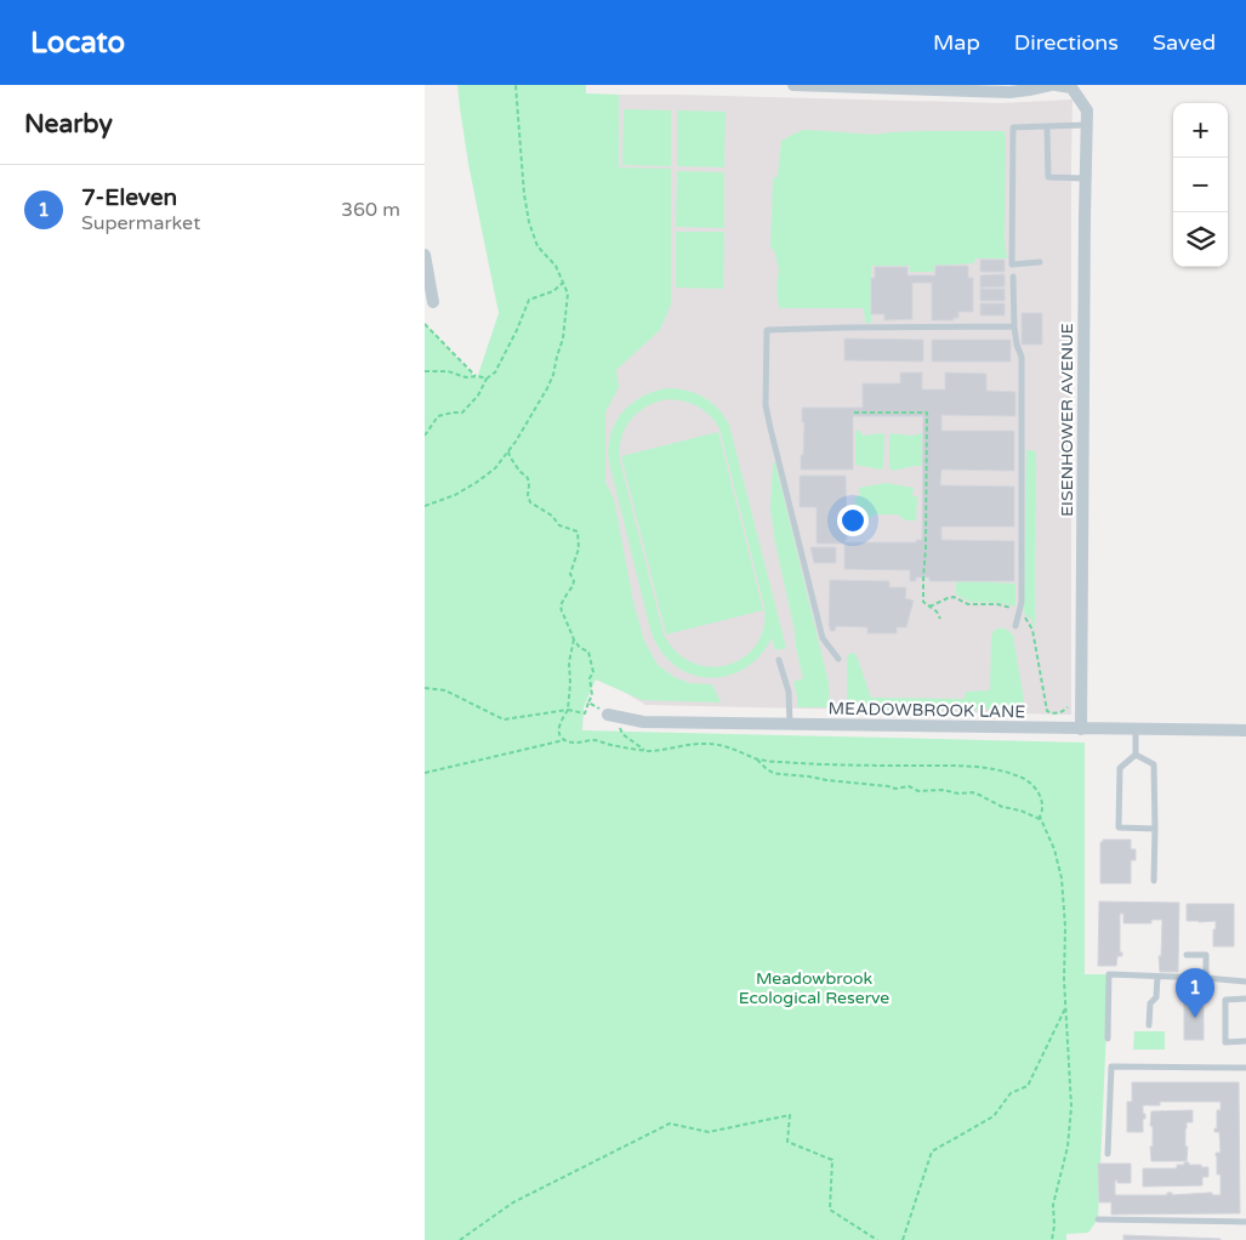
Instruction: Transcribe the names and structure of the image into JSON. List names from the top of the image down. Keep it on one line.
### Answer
{"streets":{"street":["EISENHOWER AVENUE","MEADOWBROOK LANE"]},"crossings":[["EISENHOWER AVENUE","MEADOWBROOK LANE"]],"parks":["Meadowbrook Ecological Reserve"],"page":{"header":"Locato","nav":["Map","Directions","Saved"],"heading":"Nearby","map_buttons":["+","−"],"list":[{"mark":"1","name":"7-Eleven","note":"Supermarket","value":"360 m"}],"pins":"1"}}
